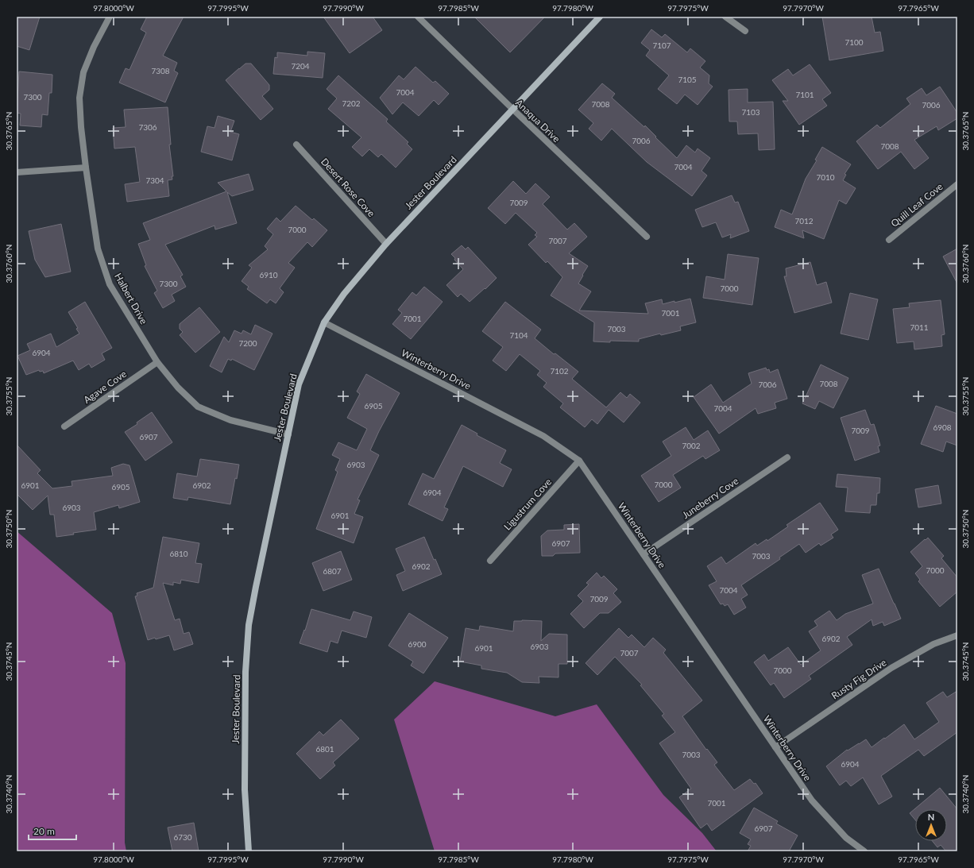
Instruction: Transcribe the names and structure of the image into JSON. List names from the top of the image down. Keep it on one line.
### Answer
{"streets":{"street":["Anaqua Drive","Jester Boulevard","Desert Rose Cove","Quill Leaf Cove","Halbert Drive","Winterberry Drive","Agave Cove","Juneberry Cove","Ligustrum Cove","Rusty Fig Drive"]},"crossings":[["Anaqua Drive","Jester Boulevard"],["Jester Boulevard","Desert Rose Cove"],["Jester Boulevard","Halbert Drive"],["Jester Boulevard","Winterberry Drive"],["Halbert Drive","Agave Cove"],["Winterberry Drive","Juneberry Cove"],["Winterberry Drive","Ligustrum Cove"],["Winterberry Drive","Rusty Fig Drive"]],"house_numbers":["7100","7107","7204","7308","7105","7004","7101","7300","7202","7008","7006","7103","7306","7006","7008","7004","7010","7304","7009","7012","7000","7007","6910","7300","7000","7001","7001","7011","7003","7104","7200","6904","7102","7008","7006","6905","7004","6908","7009","6907","7002","6903","7000","6901","6902","6905","6904","6903","6901","6907","6810","7003","6902","7000","6807","7004","7009","6902","6900","6903","6901","7007","7000","6801","7003","6904","7001","6907","6730"],"scale_bar":"20 m","north":"top","coordinates":["97.8000°W","97.7995°W","97.7990°W","97.7985°W","97.7980°W","97.7975°W","97.7970°W","97.7965°W","30.3765°N","30.3760°N","30.3755°N","30.3750°N","30.3745°N","30.3740°N"]}
